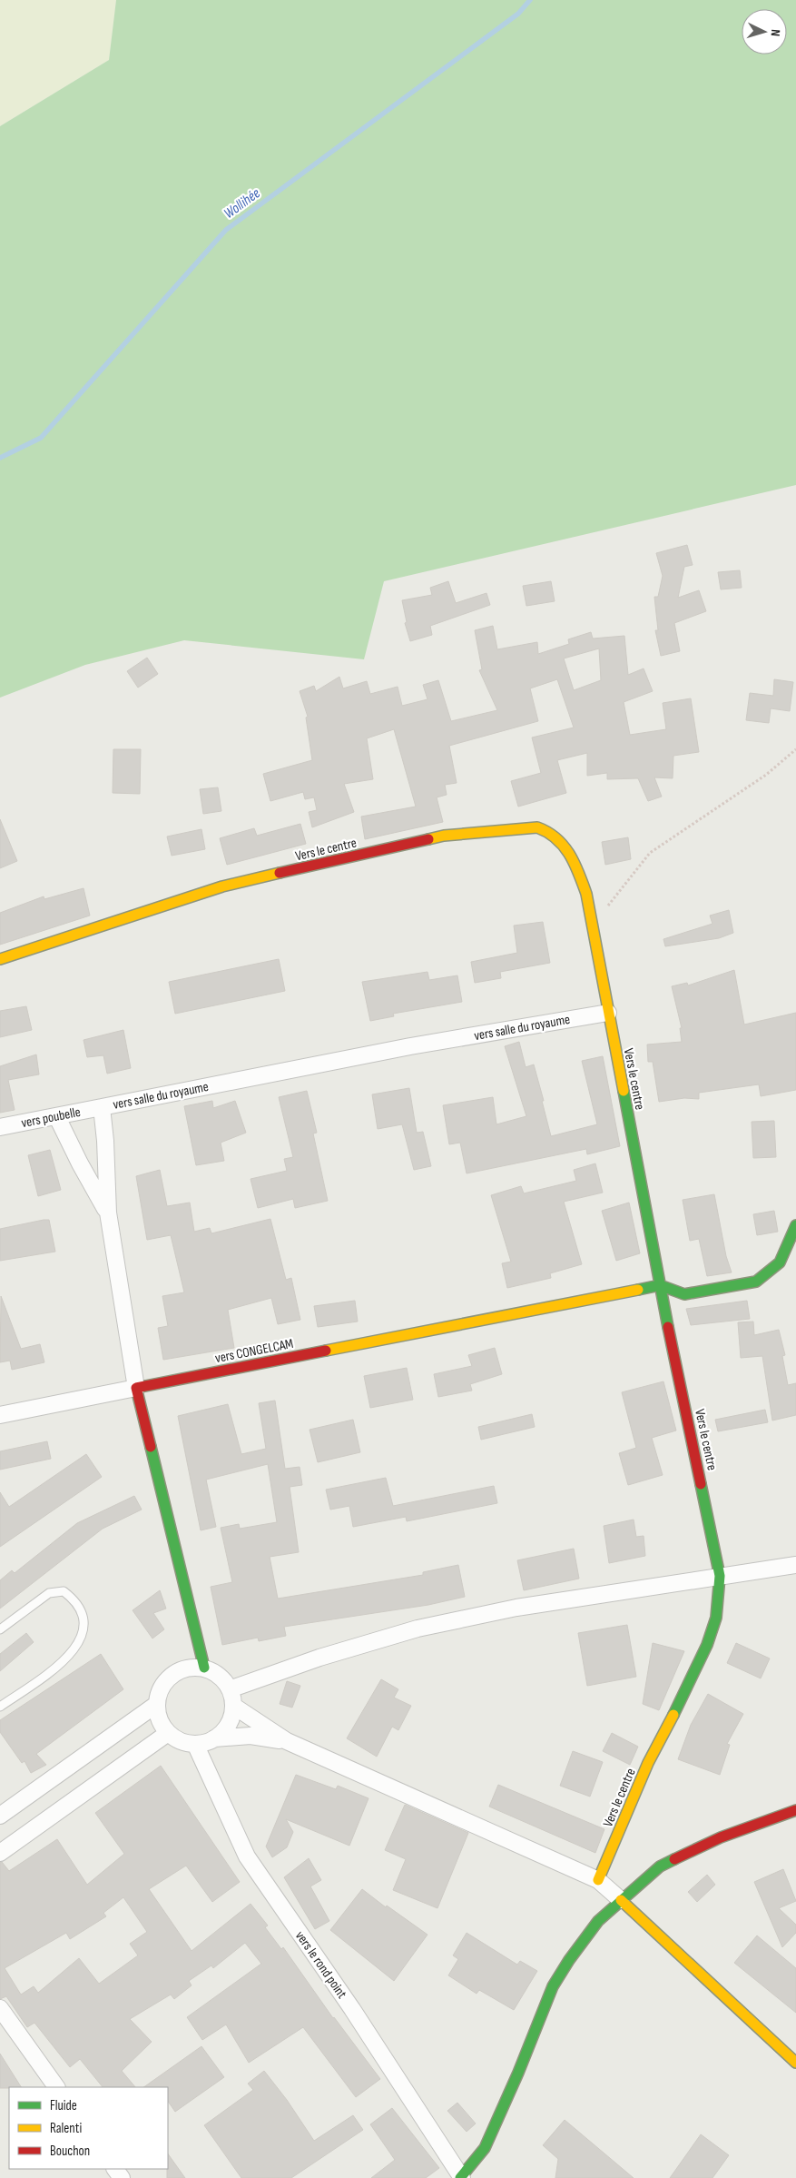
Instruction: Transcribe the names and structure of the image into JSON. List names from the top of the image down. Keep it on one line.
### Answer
{"streets":{"street":["Vers le centre","vers salle du royaume","vers poubelle","vers CONGELCAM","vers le rond point"]},"crossings":[["Vers le centre","vers salle du royaume"],["Vers le centre","vers CONGELCAM"],["vers salle du royaume","vers poubelle"],["vers salle du royaume","vers CONGELCAM"]],"water":["Wollihée"],"legend":["Fluide","Ralenti","Bouchon"],"north":"right"}
